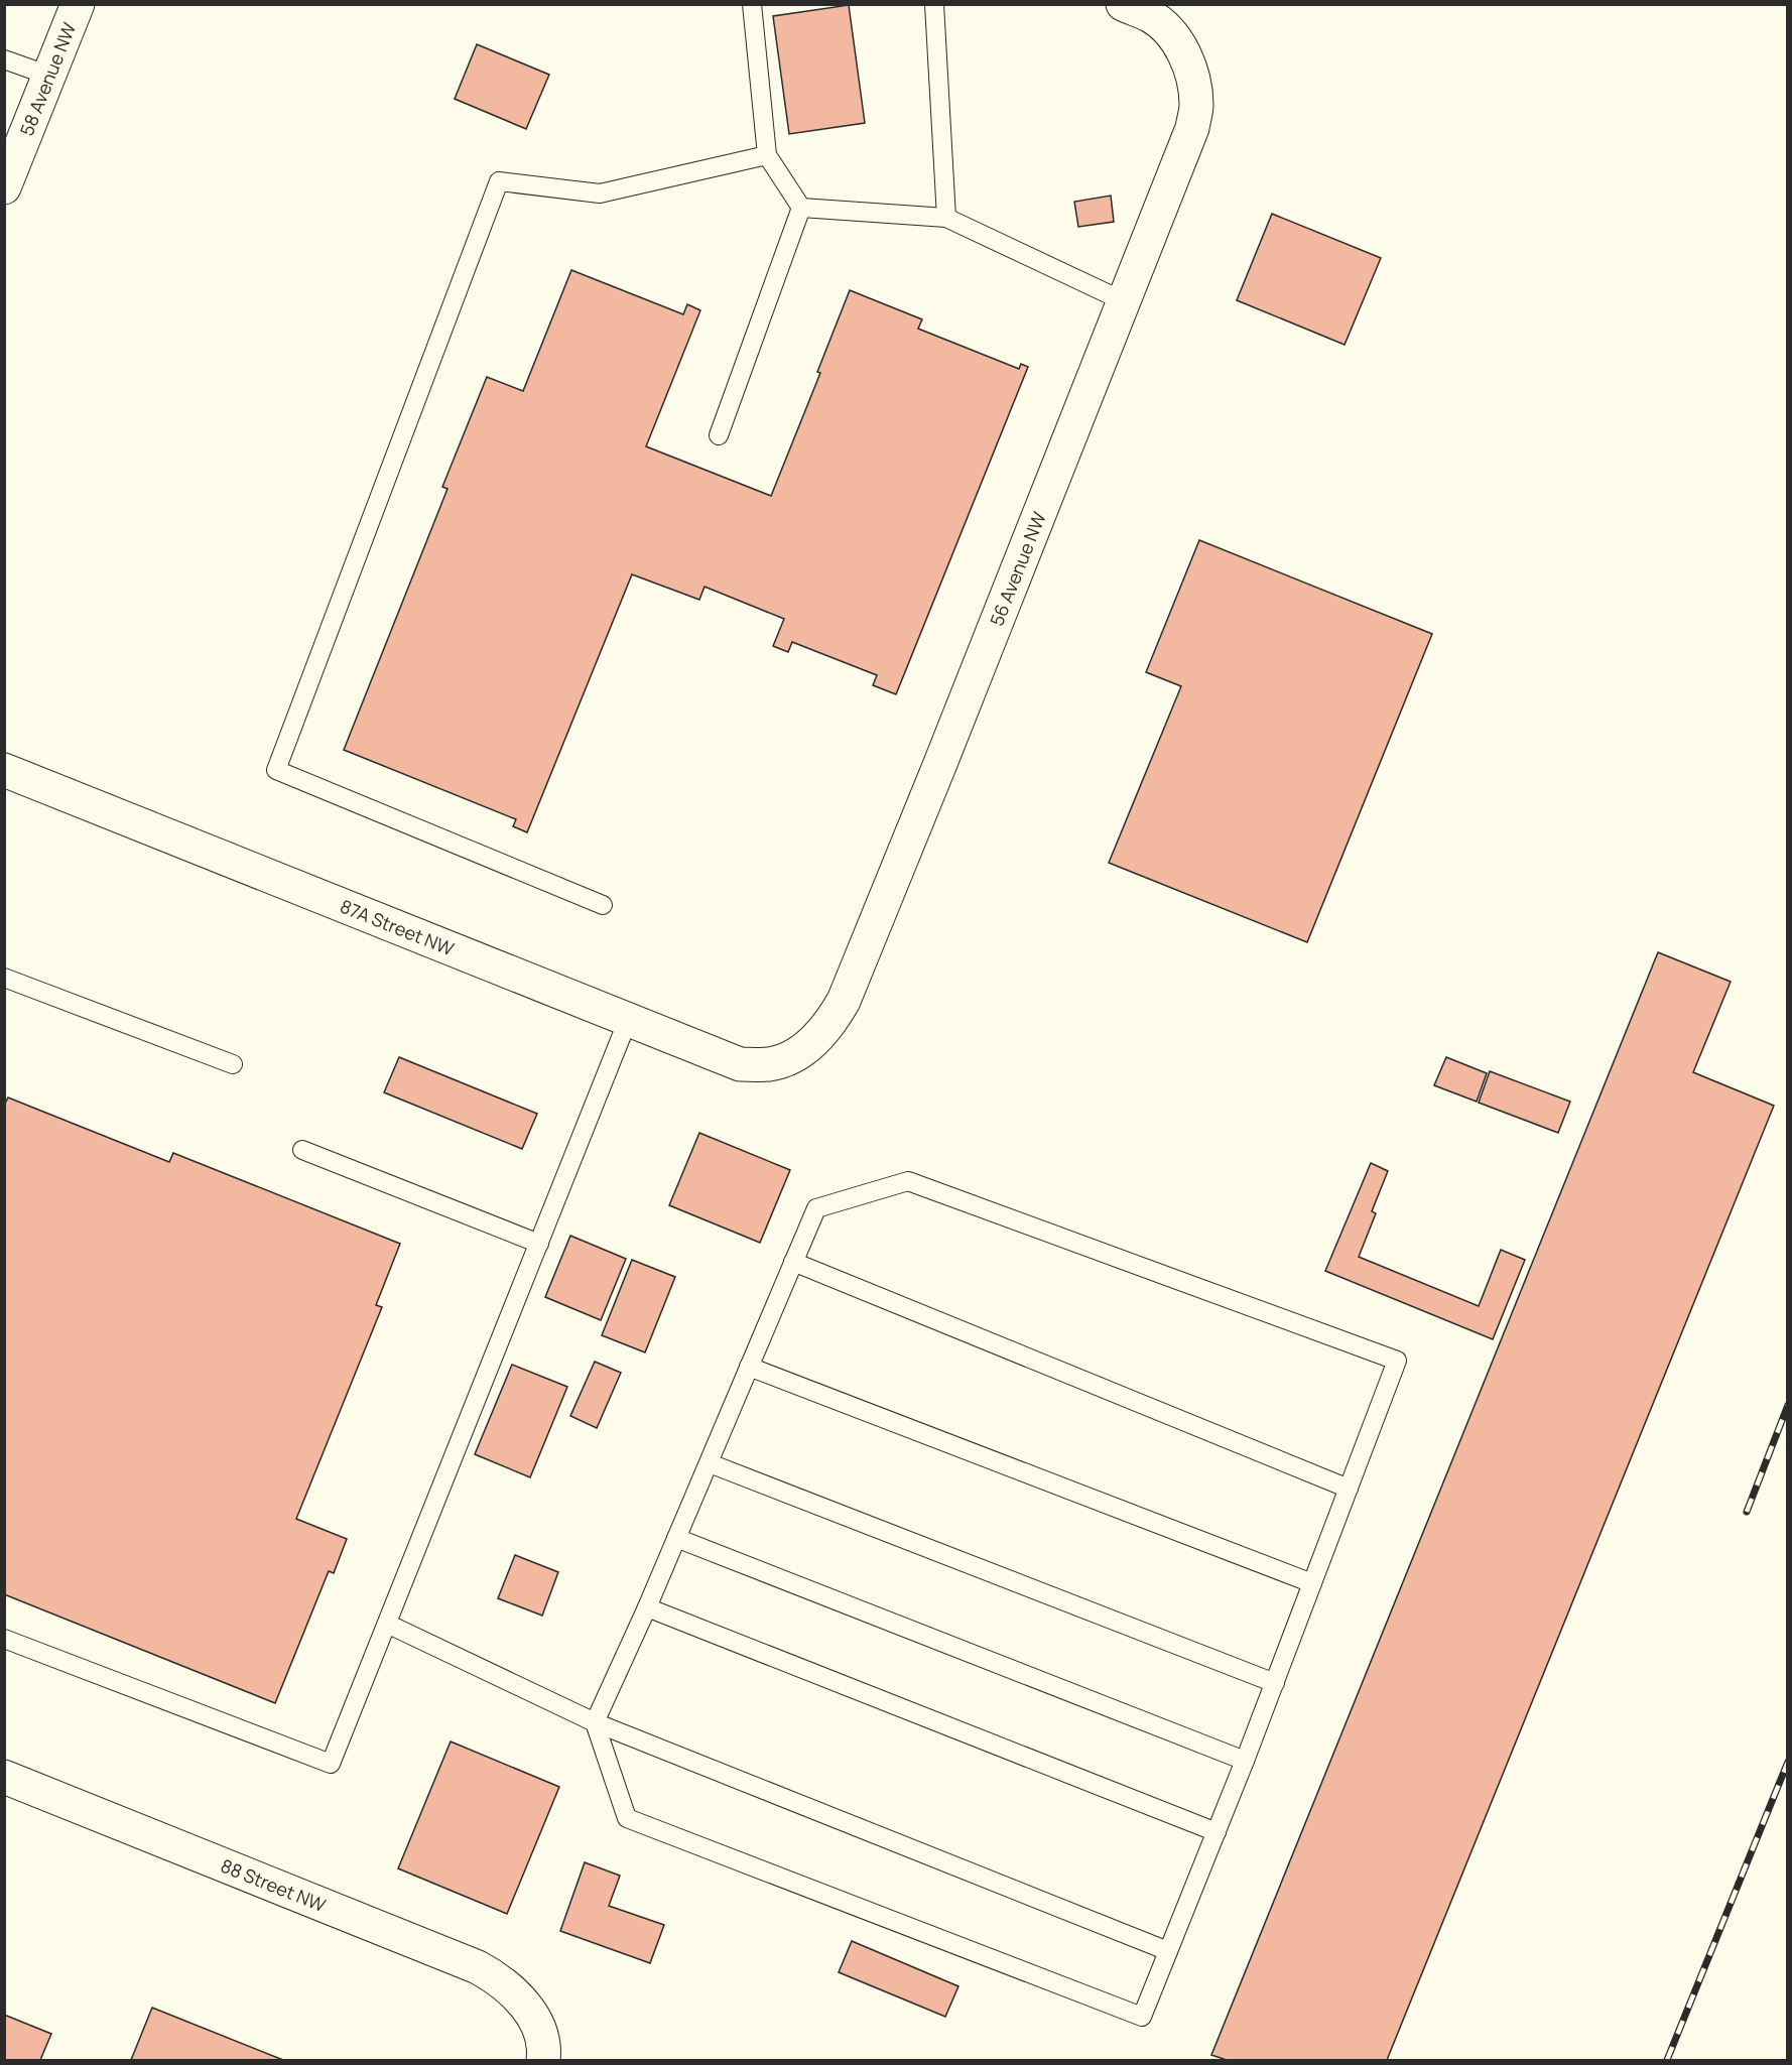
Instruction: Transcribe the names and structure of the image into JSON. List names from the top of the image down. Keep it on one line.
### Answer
{"streets":{"street":["58 Avenue NW","56 Avenue NW","87A Street NW","88 Street NW"]},"crossings":[["56 Avenue NW","87A Street NW"]]}
